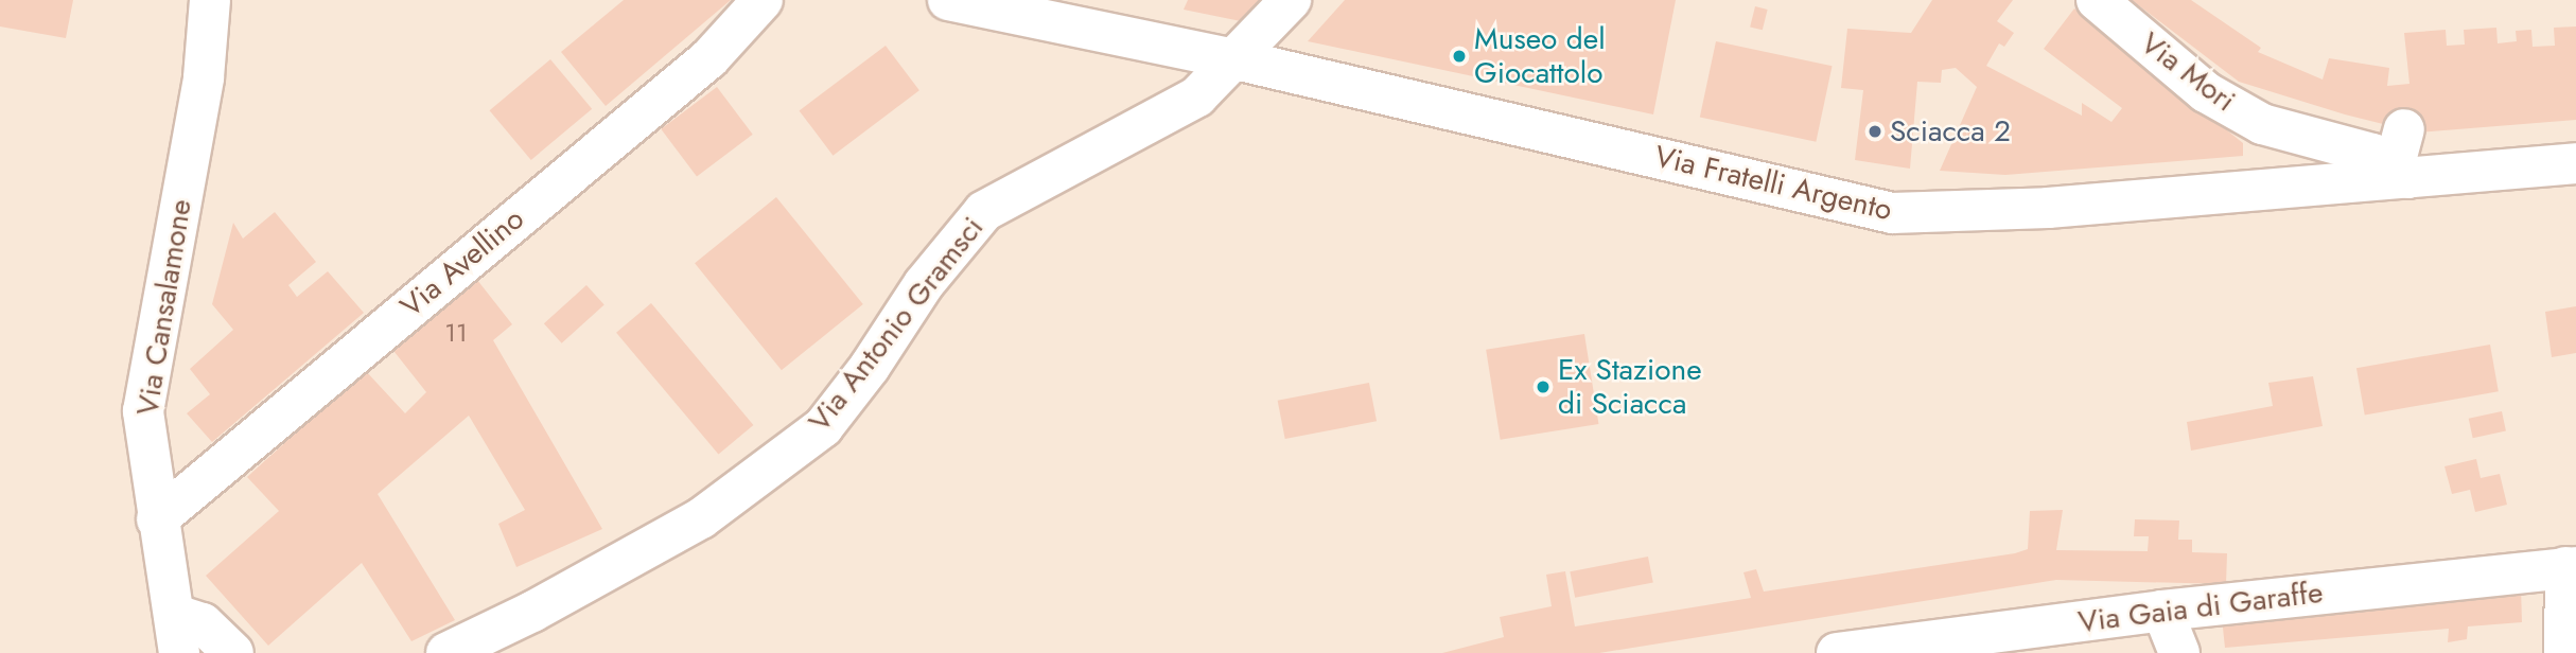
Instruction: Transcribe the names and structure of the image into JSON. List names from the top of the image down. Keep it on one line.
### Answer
{"streets":{"street":["Via Mori","Via Fratelli Argento","Via Avellino","Via Cansalamone","Via Antonio Gramsci","Via Gaia di Garaffe"]},"crossings":[["Via Mori","Via Fratelli Argento"],["Via Fratelli Argento","Via Antonio Gramsci"],["Via Avellino","Via Cansalamone"]],"places":["Museo del Giocattolo","Sciacca 2","Ex Stazione di Sciacca"],"house_numbers":["11"]}
